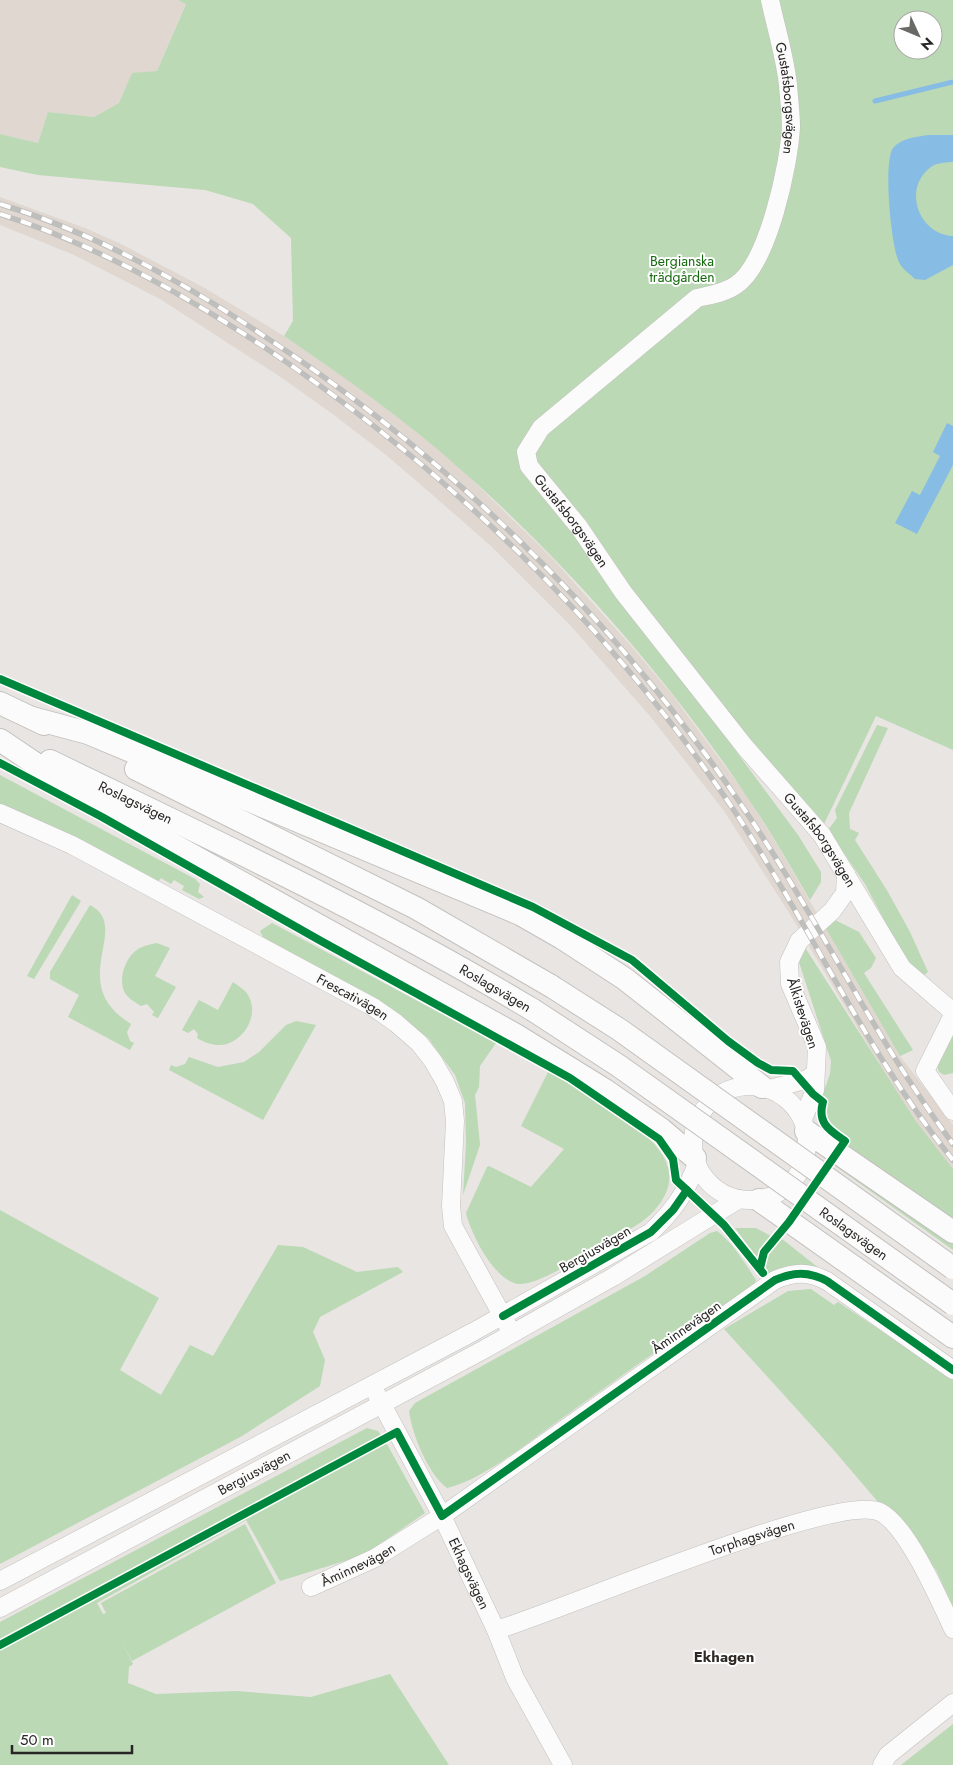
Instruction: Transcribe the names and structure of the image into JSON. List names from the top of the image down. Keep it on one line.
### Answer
{"streets":{"main road":["Roslagsvägen"],"street":["Gustafsborgsvägen","Frescativägen","Ålkistevägen","Bergiusvägen","Åminnevägen","Torphagsvägen","Ekhagsvägen"]},"crossings":[["Gustafsborgsvägen","Ålkistevägen"],["Frescativägen","Bergiusvägen"],["Ålkistevägen","Bergiusvägen"],["Bergiusvägen","Ekhagsvägen"],["Åminnevägen","Ekhagsvägen"],["Torphagsvägen","Ekhagsvägen"]],"districts":["Ekhagen"],"parks":["Bergianska trädgården"],"scale_bar":"50 m","north":"bottom right"}
